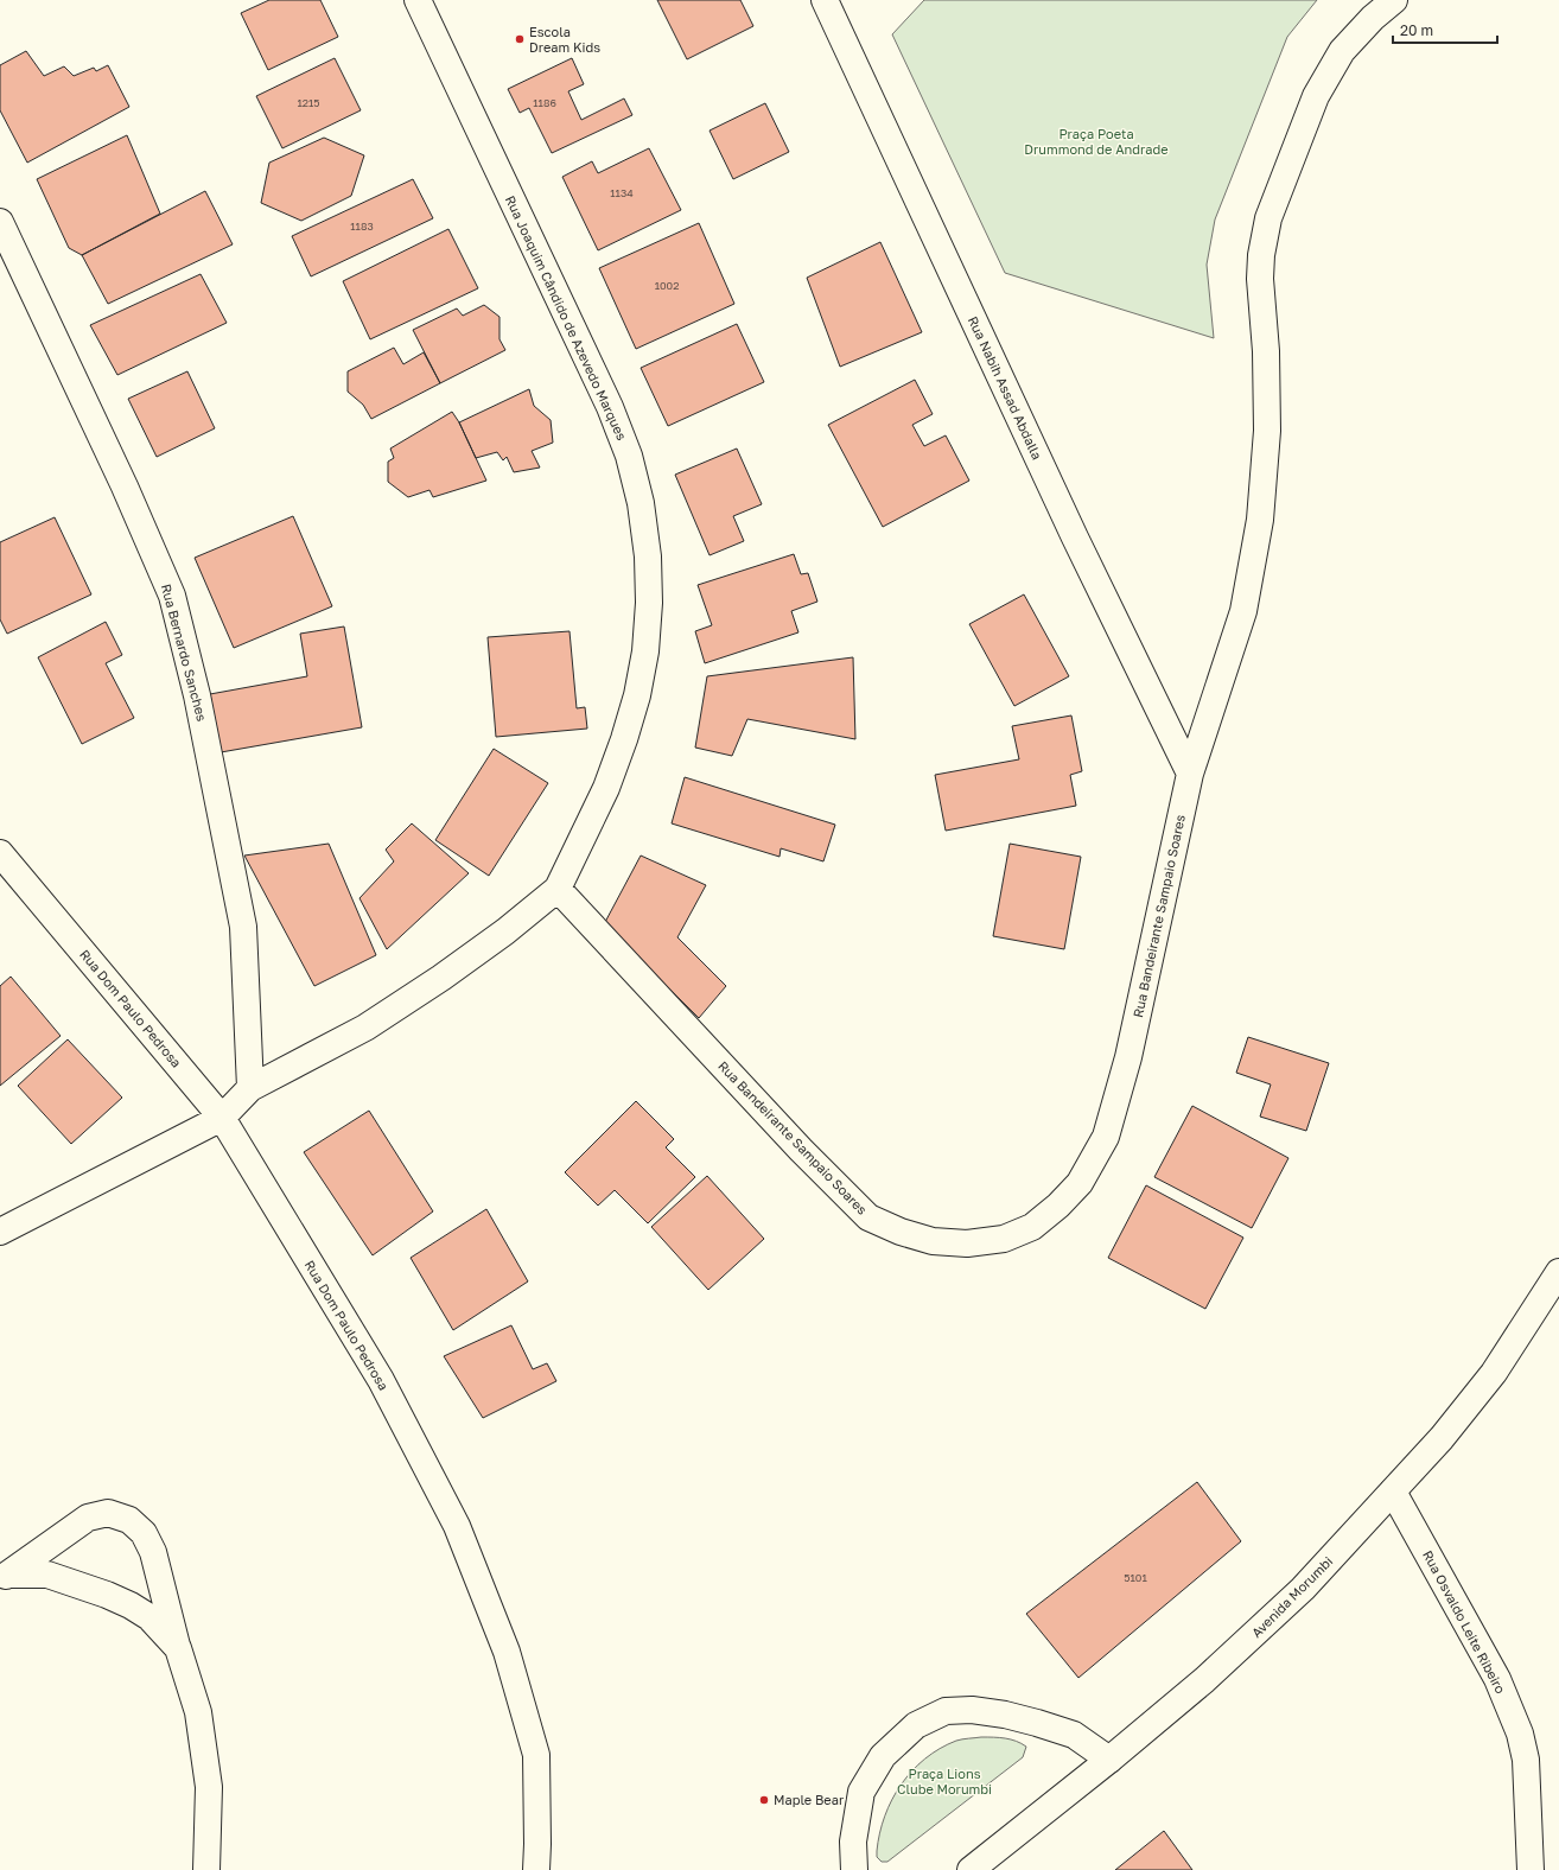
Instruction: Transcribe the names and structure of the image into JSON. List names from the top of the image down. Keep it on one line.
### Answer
{"streets":{"street":["Rua Joaquim Cândido de Azevedo Marques","Rua Nabih Assad Abdalla","Rua Bernardo Sanches","Rua Bandeirante Sampaio Soares","Rua Dom Paulo Pedrosa","Avenida Morumbi","Rua Osvaldo Leite Ribeiro"]},"crossings":[["Rua Joaquim Cândido de Azevedo Marques","Rua Bernardo Sanches"],["Rua Joaquim Cândido de Azevedo Marques","Rua Bandeirante Sampaio Soares"],["Rua Joaquim Cândido de Azevedo Marques","Rua Dom Paulo Pedrosa"],["Rua Nabih Assad Abdalla","Rua Bandeirante Sampaio Soares"],["Avenida Morumbi","Rua Osvaldo Leite Ribeiro"]],"parks":["Praça Poeta Drummond de Andrade","Praça Lions Clube Morumbi"],"places":["Escola Dream Kids","Maple Bear"],"house_numbers":["1215","1186","1134","1183","1002","5101"],"scale_bar":"20 m"}
